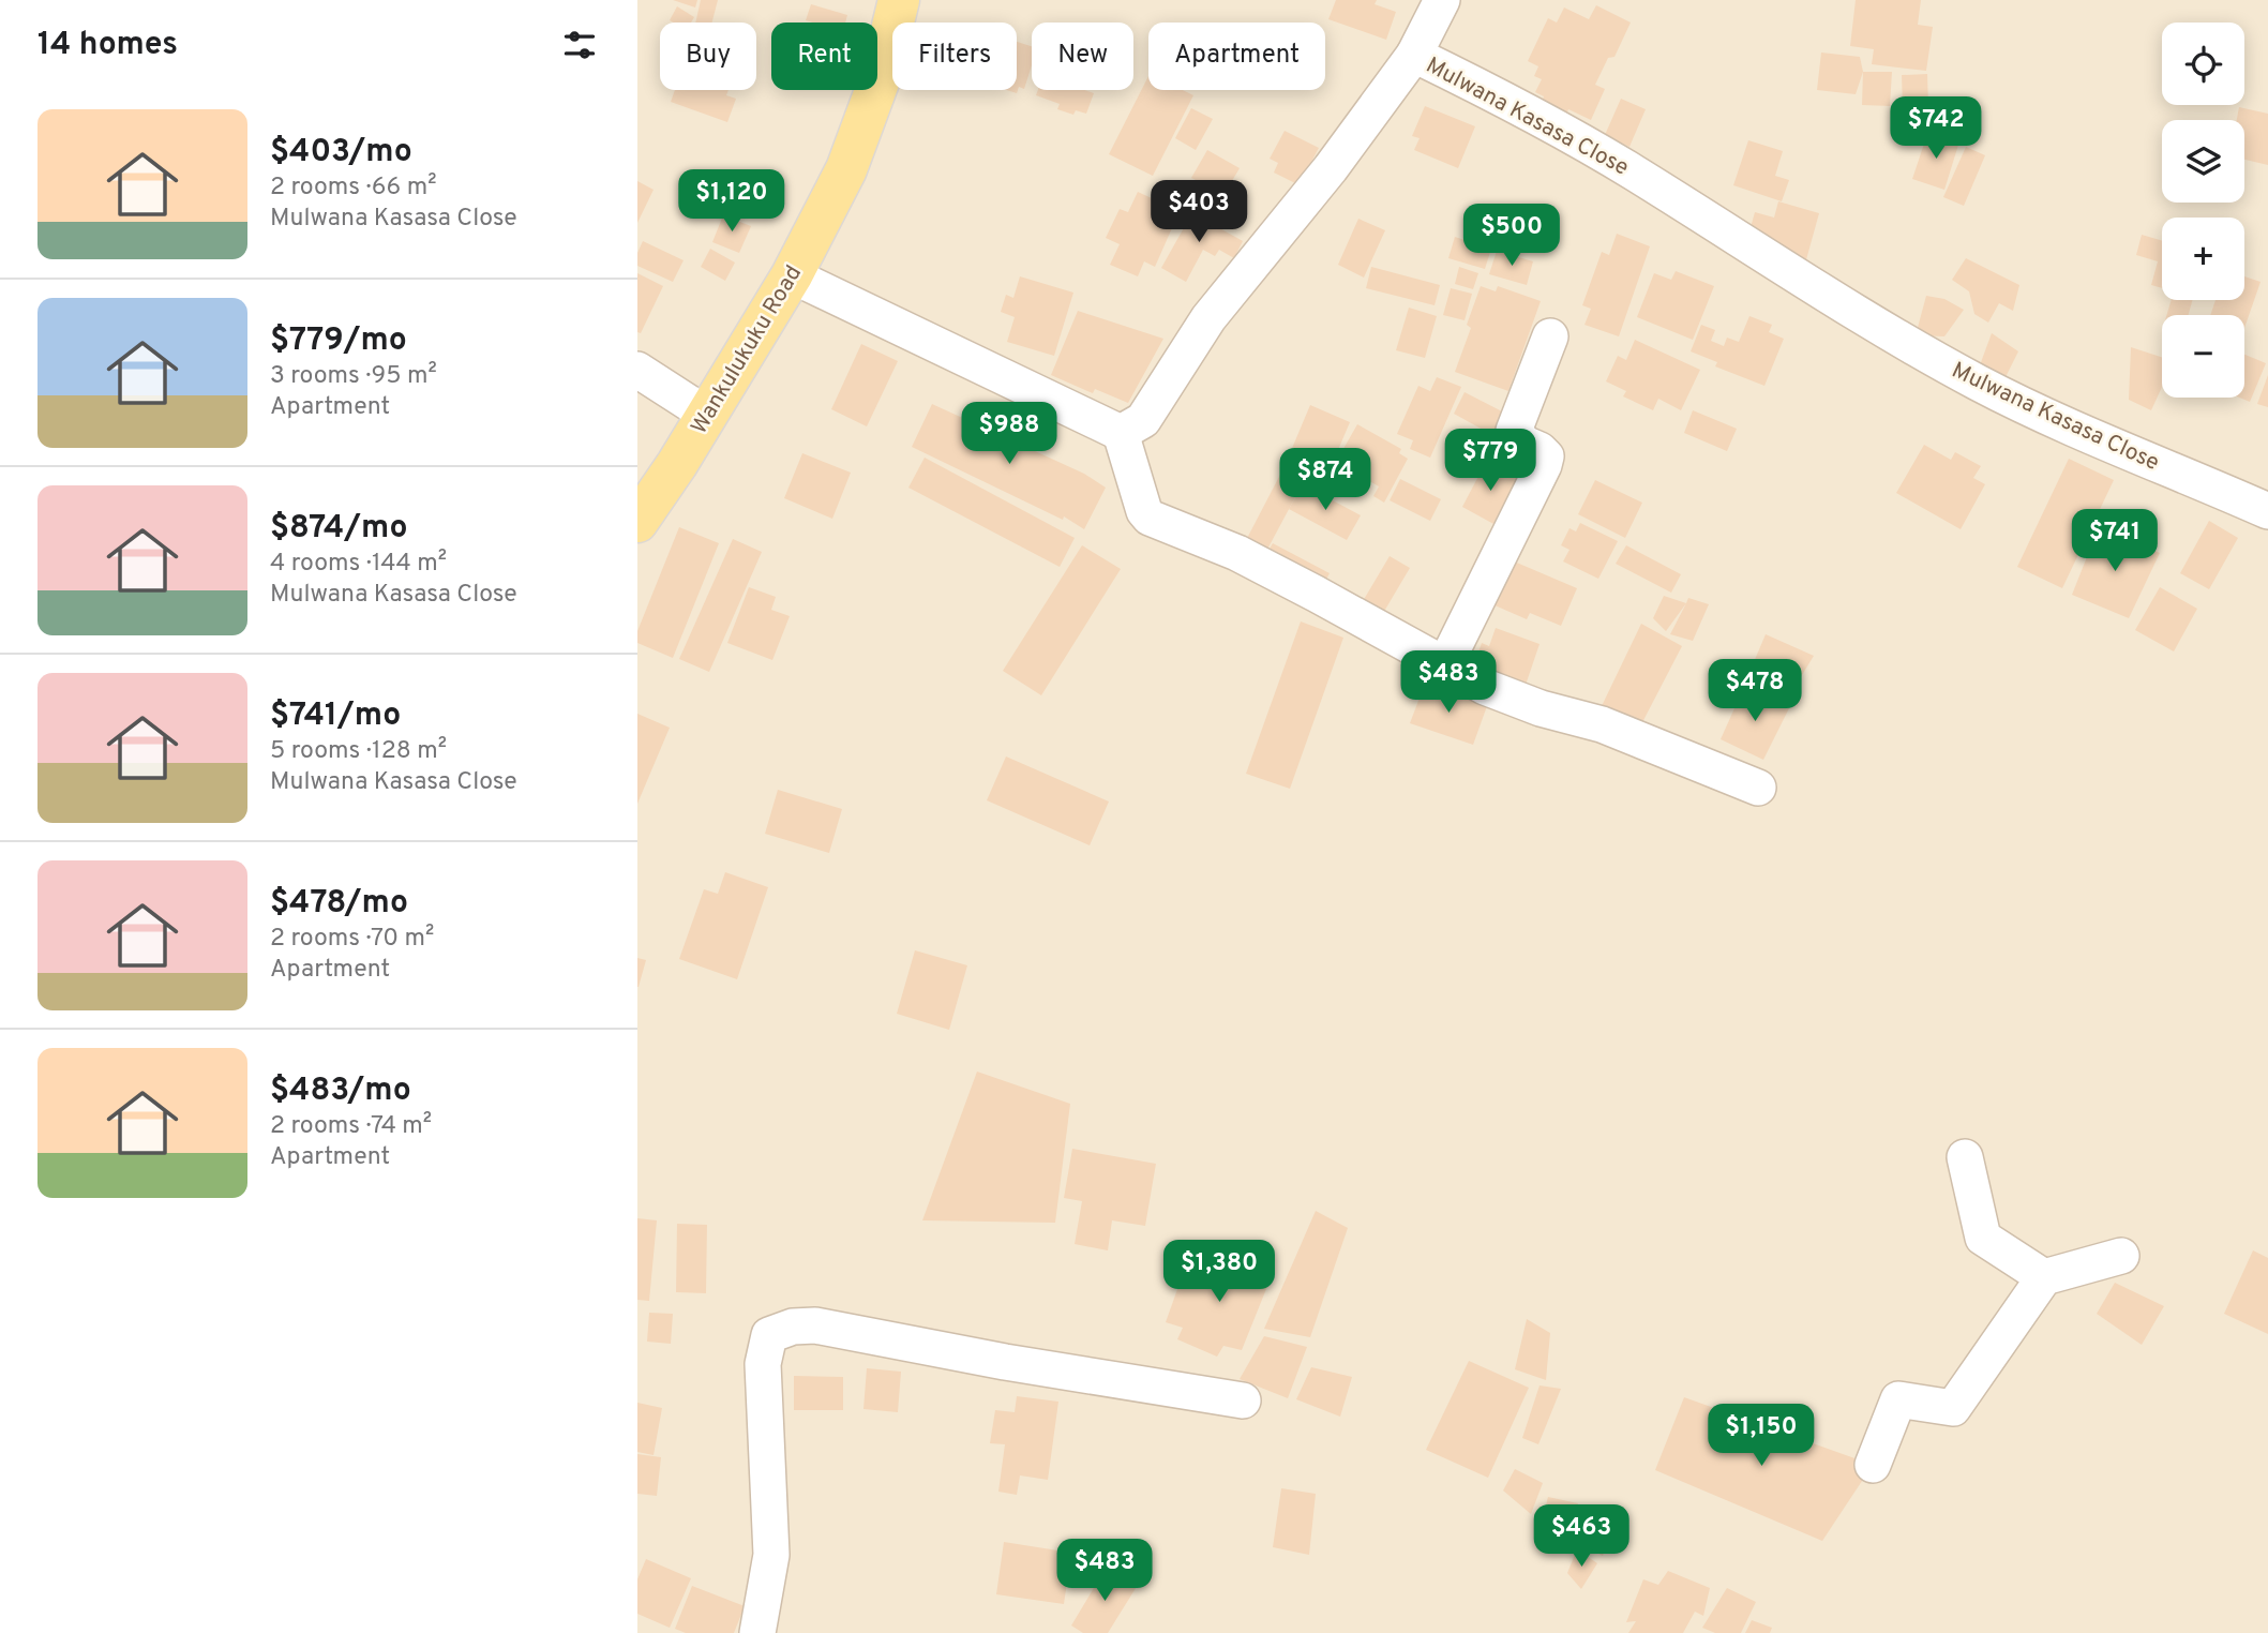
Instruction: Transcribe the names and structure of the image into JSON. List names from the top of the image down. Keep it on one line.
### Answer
{"streets":{"main road":["Wankulukuku Road"],"street":["Mulwana Kasasa Close"]},"page":{"heading":"14 homes","map_buttons":["+","−"],"chip":["Buy","Rent","Filters","New","Apartment"],"list":[{"name":"$403/mo","note":"2 rooms · 66 m² · Mulwana Kasasa Close"},{"name":"$779/mo","note":"3 rooms · 95 m² · Apartment"},{"name":"$874/mo","note":"4 rooms · 144 m² · Mulwana Kasasa Close"},{"name":"$741/mo","note":"5 rooms · 128 m² · Mulwana Kasasa Close"},{"name":"$478/mo","note":"2 rooms · 70 m² · Apartment"},{"name":"$483/mo","note":"2 rooms · 74 m² · Apartment"}],"price":["$742","$1,120","$403","$500","$988","$779","$874","$741","$483","$478","$1,380","$1,150","$463","$483"]}}
